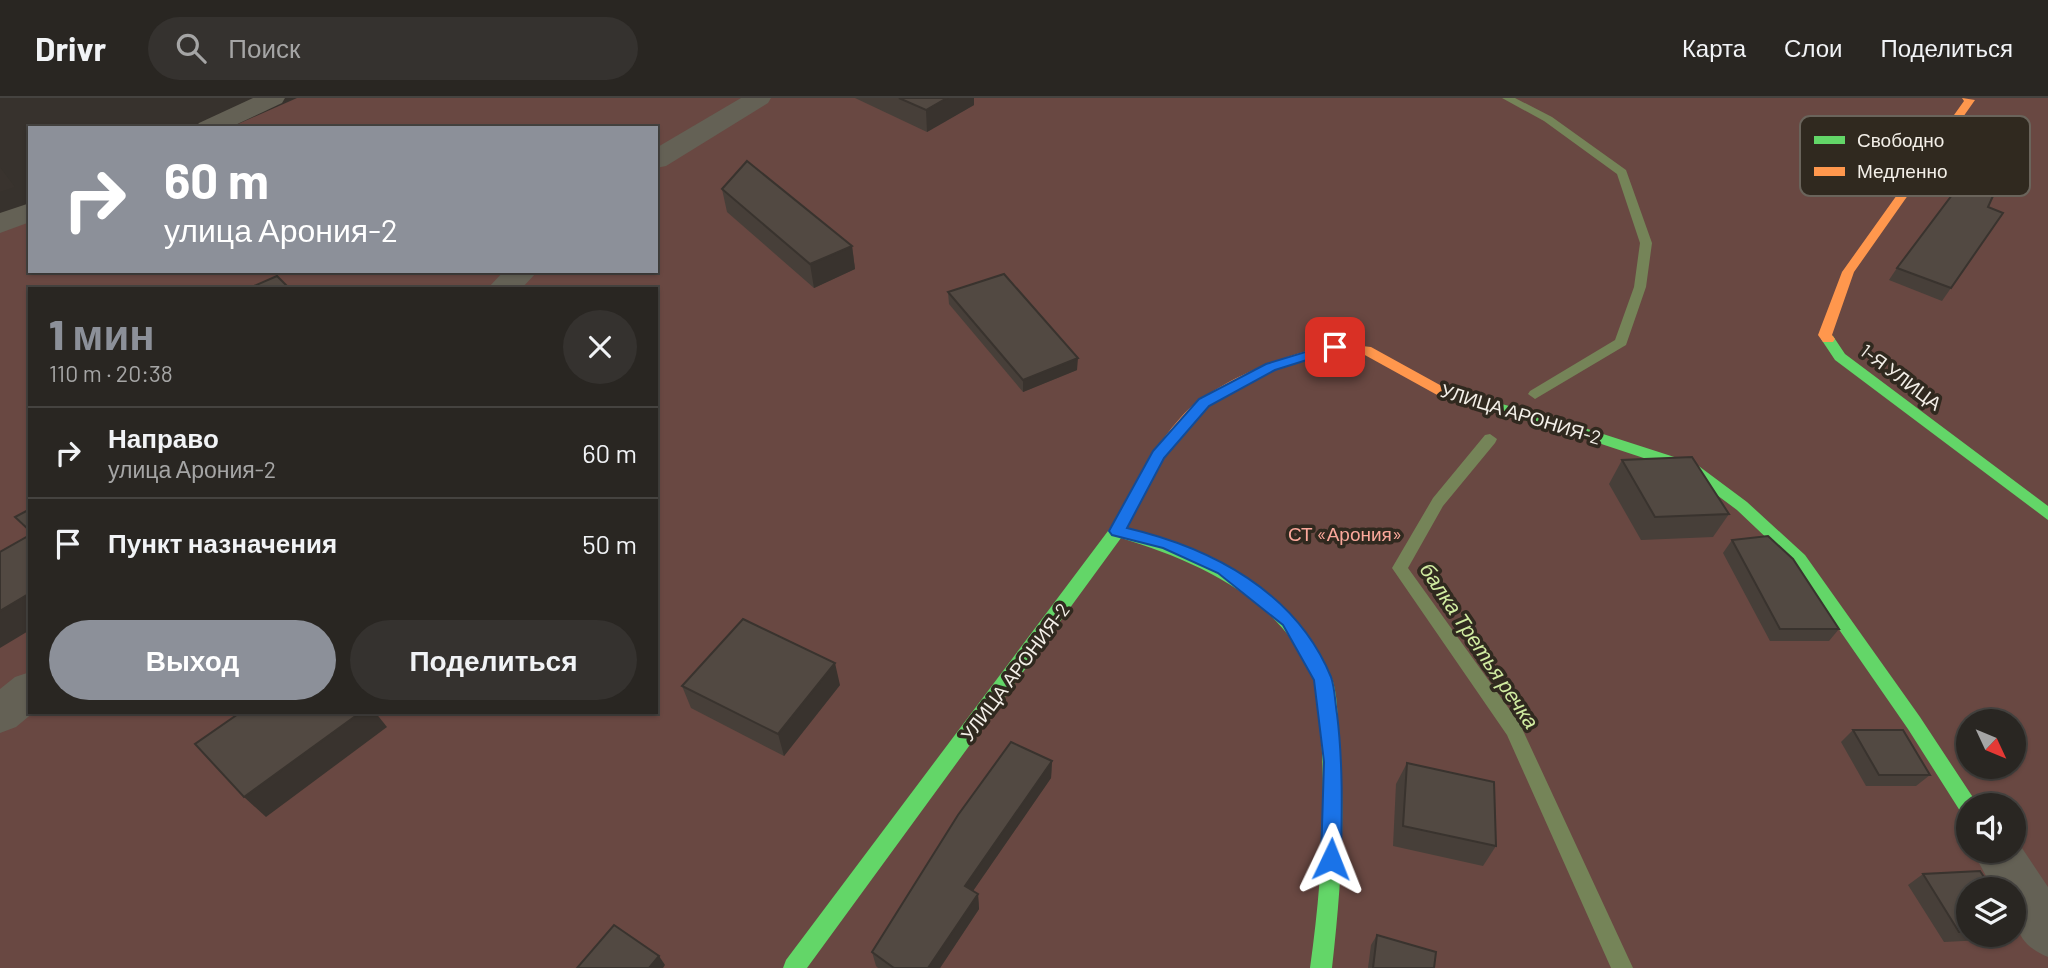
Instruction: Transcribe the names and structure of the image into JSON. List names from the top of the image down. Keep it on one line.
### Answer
{"streets":{"street":["1-Я УЛИЦА","УЛИЦА АРОНИЯ-2"]},"water":["балка Третья речка"],"parks":["СТ «Арония»"],"legend":["Свободно","Медленно"],"north":"bottom right","page":{"header":"Drivr","search":"Поиск","nav":["Карта","Слои","Поделиться"],"turn":["60 m","улица Арония-2"],"heading":["1 мин","110 m · 20:38"],"list":[{"name":"Направо","note":"улица Арония-2","value":"60 m"},{"name":"Пункт назначения","value":"50 m"}],"buttons":["Выход","Поделиться"]}}
